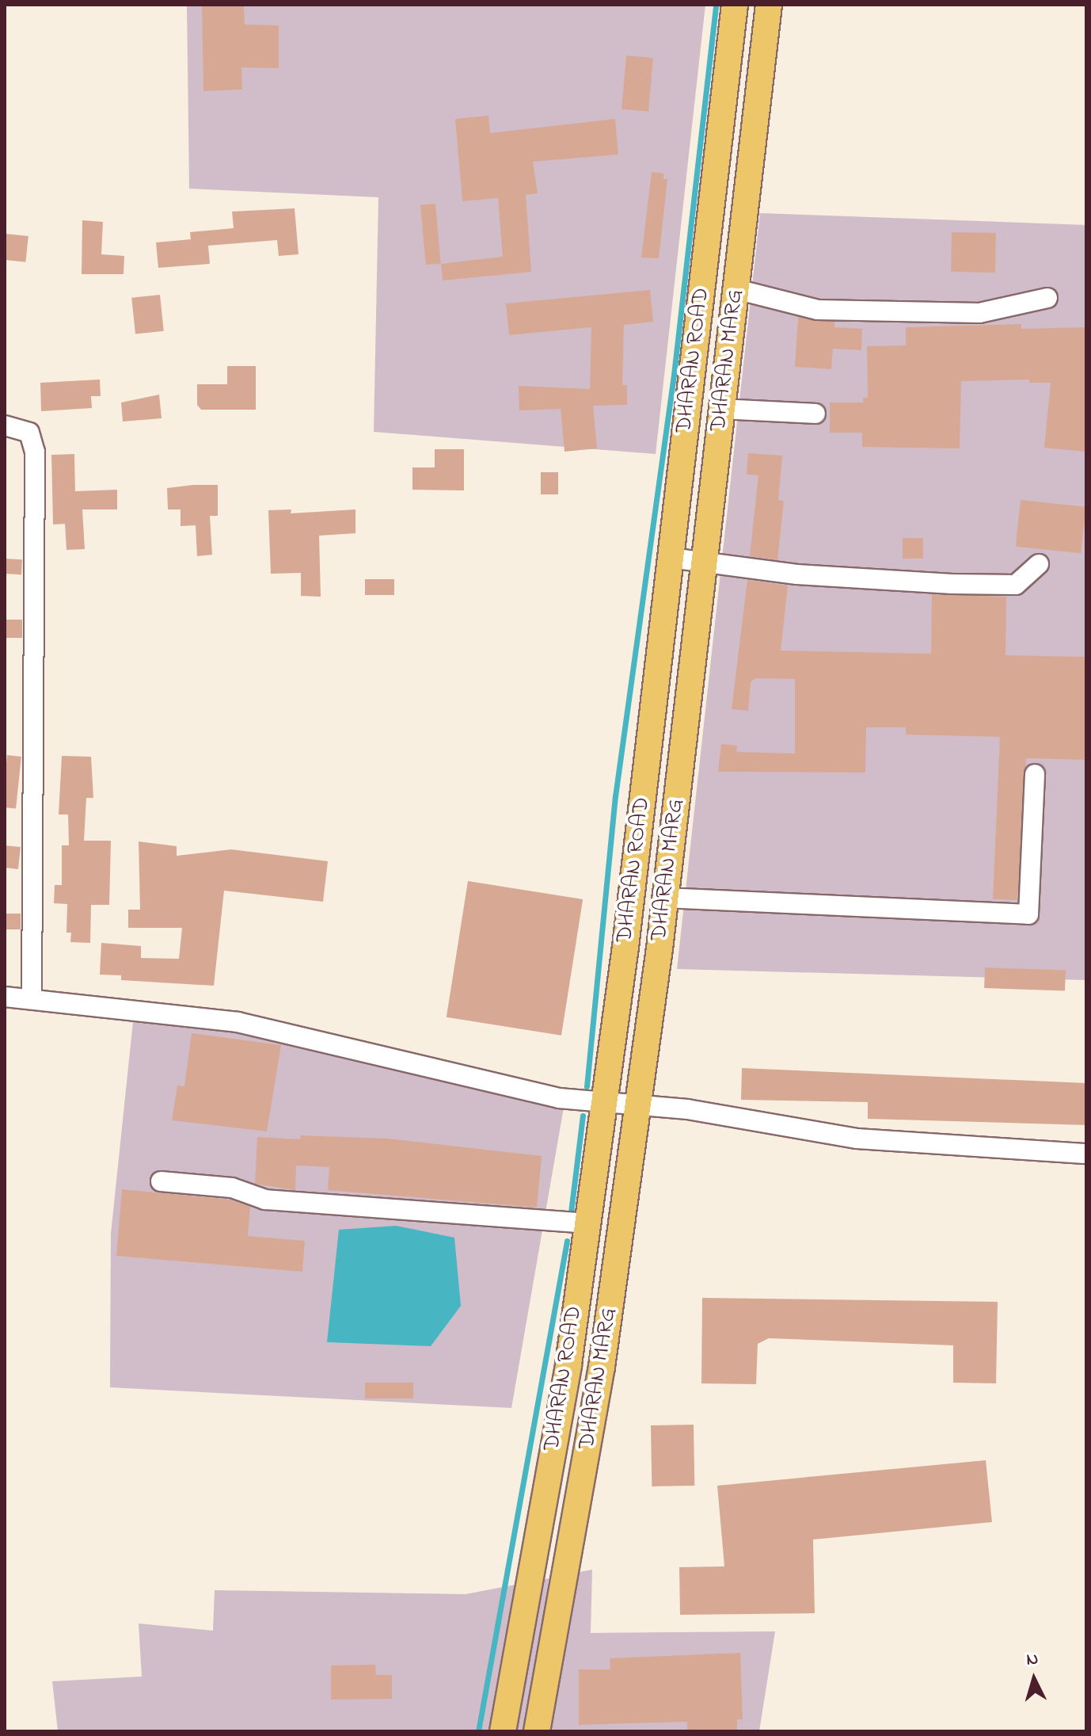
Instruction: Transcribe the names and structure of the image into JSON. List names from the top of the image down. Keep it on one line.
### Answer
{"streets":{"main road":["DHARAN ROAD","DHARAN MARG"]},"north":"top"}
